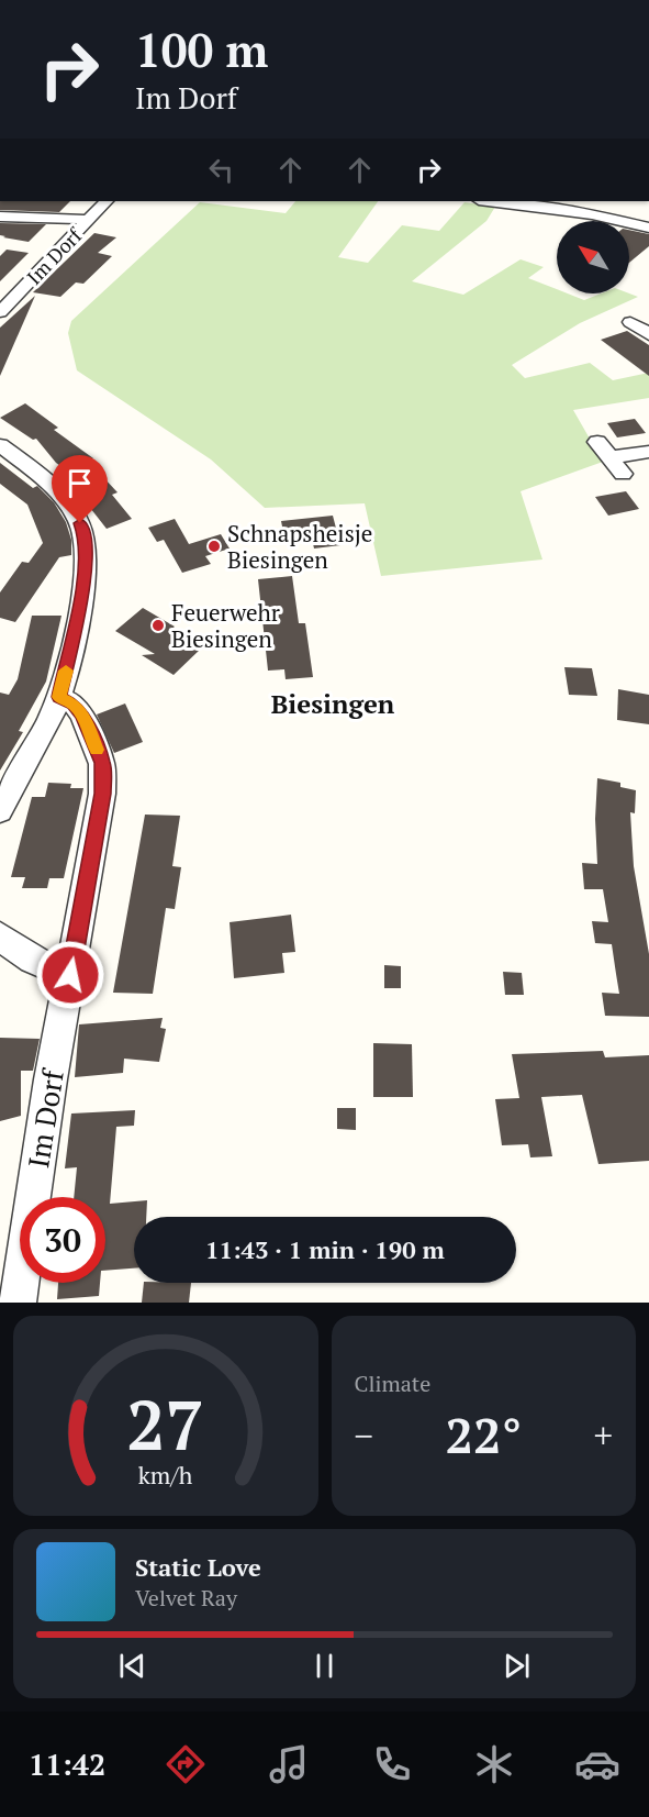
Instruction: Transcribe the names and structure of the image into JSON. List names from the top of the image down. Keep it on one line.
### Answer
{"streets":{"street":["Im Dorf"]},"districts":["Biesingen"],"places":["Schnapsheisje Biesingen","Feuerwehr Biesingen"],"north":"top left","page":{"turn":["100 m","Im Dorf"],"limit":"30","trip":"11:43 · 1 min · 190 m","tile":"Climate","heat":["−","22°","+"],"song":["Static Love","Velvet Ray"],"tabs":"11:42","gauge":["27","km/h"]}}
